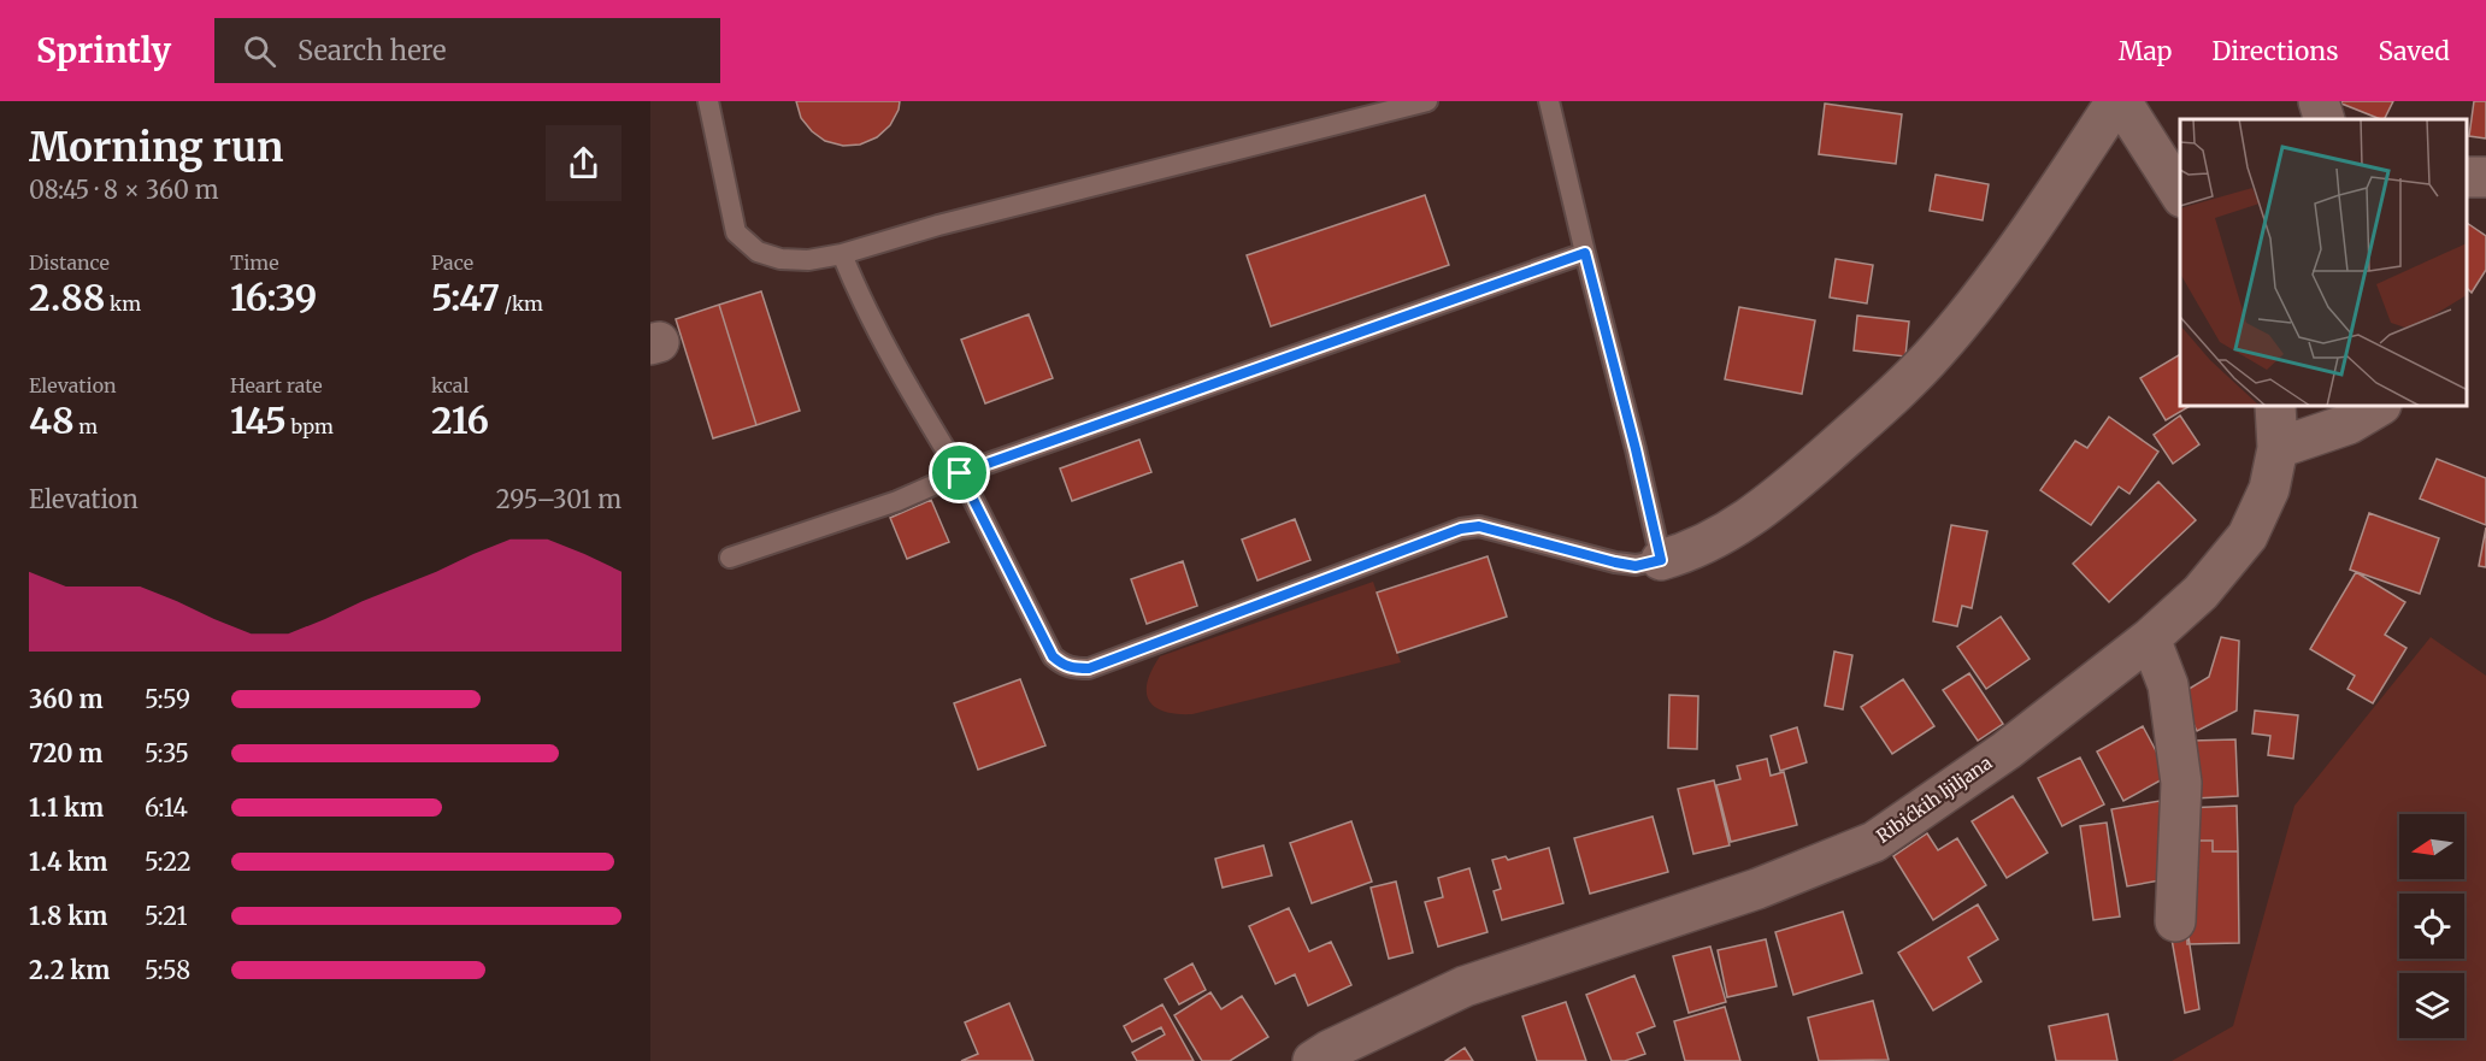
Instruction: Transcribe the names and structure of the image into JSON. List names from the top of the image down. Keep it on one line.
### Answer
{"streets":{"street":["Ribićkih ljiljana"]},"north":"left","page":{"header":"Sprintly","search":"Search here","nav":["Map","Directions","Saved"],"heading":["Morning run","08:45 · 8 × 360 m"],"stats":[["Distance","2.88 km"],["Time","16:39"],["Pace","5:47 /km"],["Elevation","48 m"],["Heart rate","145 bpm"],["kcal","216"]],"chart":["Elevation","295–301 m"],"list":[{"name":"360 m","note":"5:59"},{"name":"720 m","note":"5:35"},{"name":"1.1 km","note":"6:14"},{"name":"1.4 km","note":"5:22"},{"name":"1.8 km","note":"5:21"},{"name":"2.2 km","note":"5:58"}]}}
